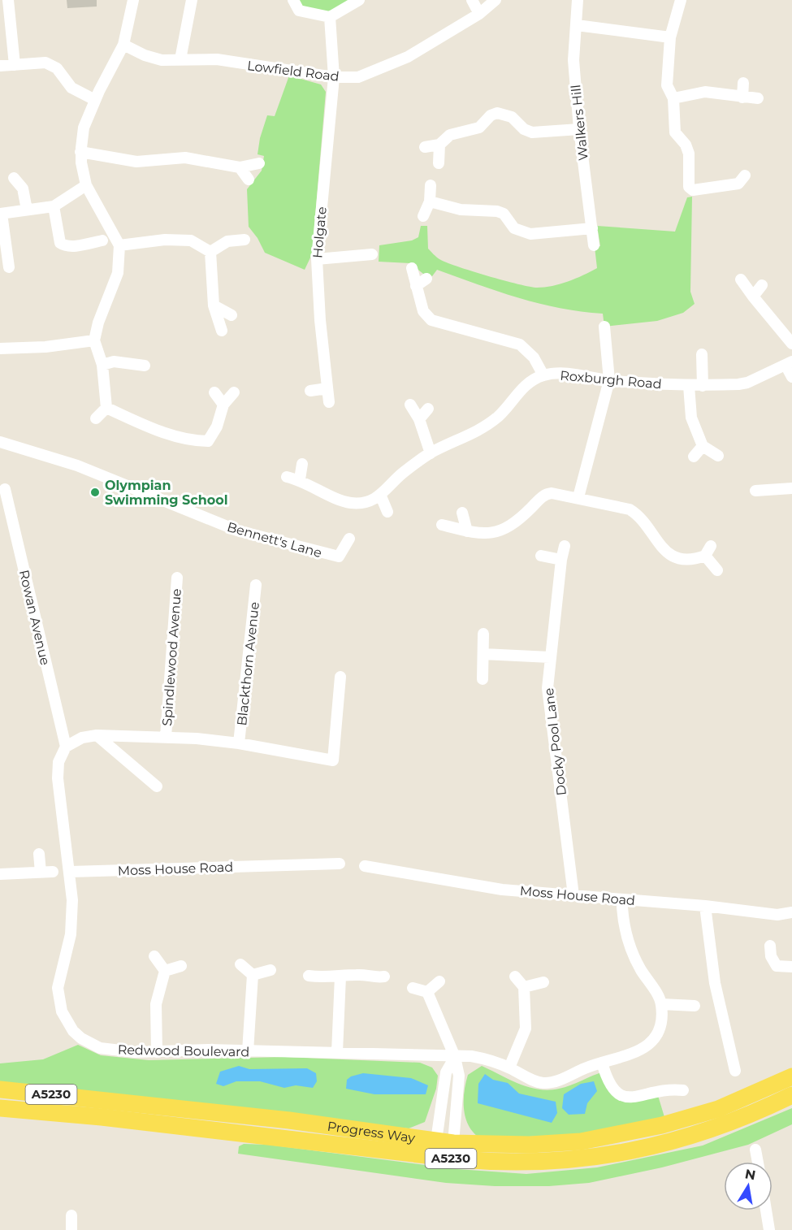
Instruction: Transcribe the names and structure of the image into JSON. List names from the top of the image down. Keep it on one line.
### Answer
{"streets":{"main road":["A5230","Progress Way"],"street":["Lowfield Road","Walkers Hill","Holgate","Roxburgh Road","Bennett's Lane","Rowan Avenue","Spindlewood Avenue","Blackthorn Avenue","Docky Pool Lane","Moss House Road","Redwood Boulevard"]},"crossings":[["Lowfield Road","Holgate"],["Rowan Avenue","Redwood Boulevard"],["Docky Pool Lane","Moss House Road"],["Moss House Road","Redwood Boulevard"]],"places":["Olympian Swimming School"],"north":"top"}
